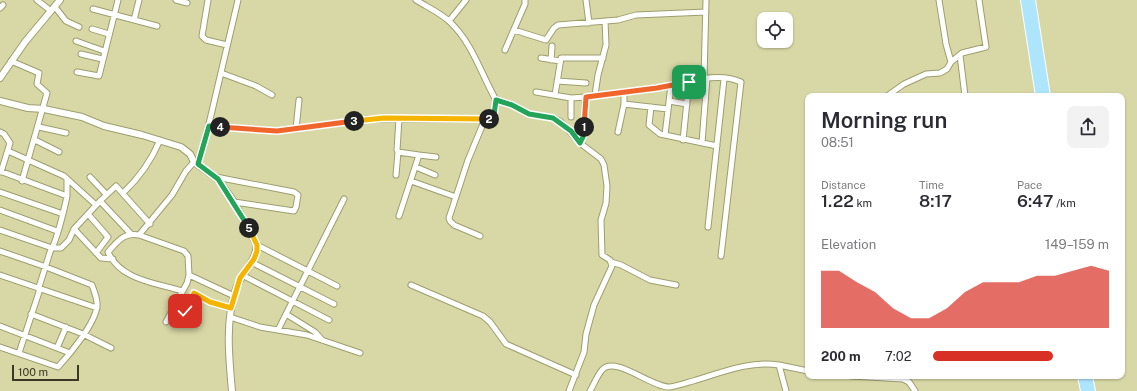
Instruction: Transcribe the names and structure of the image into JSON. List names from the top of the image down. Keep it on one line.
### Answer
{"scale_bar":"100 m","page":{"heading":["Morning run","08:51"],"pins":["2","3","1","4","5"],"stats":[["Distance","1.22 km"],["Time","8:17"],["Pace","6:47 /km"]],"chart":["Elevation","149–159 m"],"list":[{"name":"200 m","note":"7:02"}],"scale":"100 m"}}
